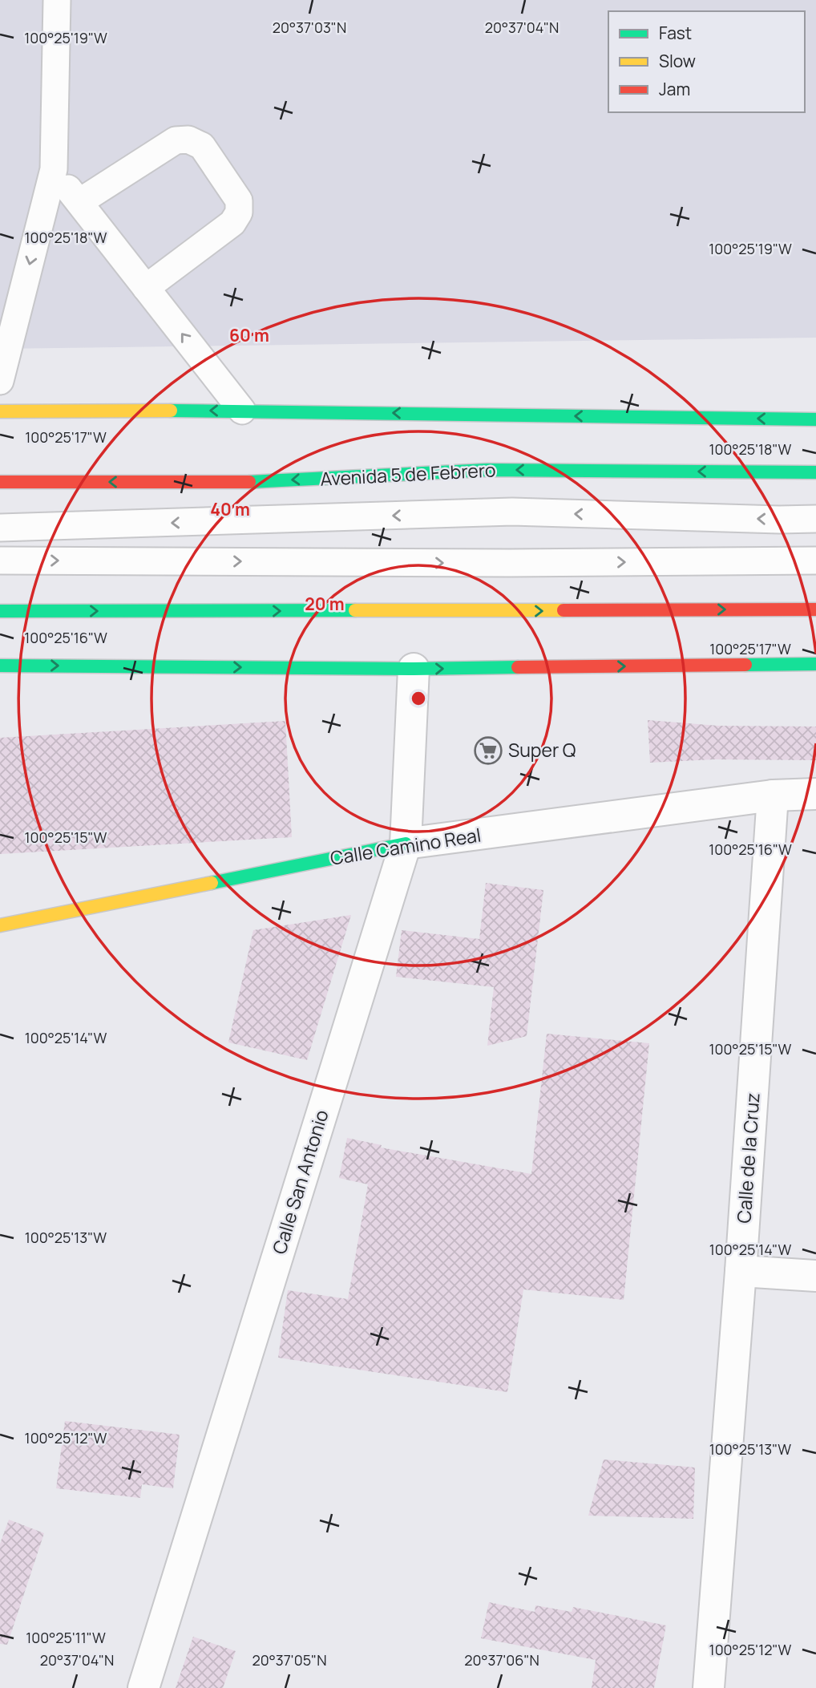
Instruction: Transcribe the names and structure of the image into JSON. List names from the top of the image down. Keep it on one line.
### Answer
{"streets":{"main road":["Avenida 5 de Febrero","Calle Camino Real"],"street":["Calle de la Cruz","Calle San Antonio"]},"crossings":[["Calle Camino Real","Calle de la Cruz"],["Calle Camino Real","Calle San Antonio"]],"places":{"supermarket":["Super Q"]},"legend":["Fast","Slow","Jam"],"coordinates":["20°37'03\"N","20°37'04\"N","100°25'19\"W","100°25'18\"W","100°25'17\"W","100°25'16\"W","100°25'15\"W","100°25'14\"W","100°25'13\"W","100°25'12\"W","100°25'11\"W","20°37'05\"N","20°37'06\"N"],"rings":["60 m","40 m","20 m"]}
